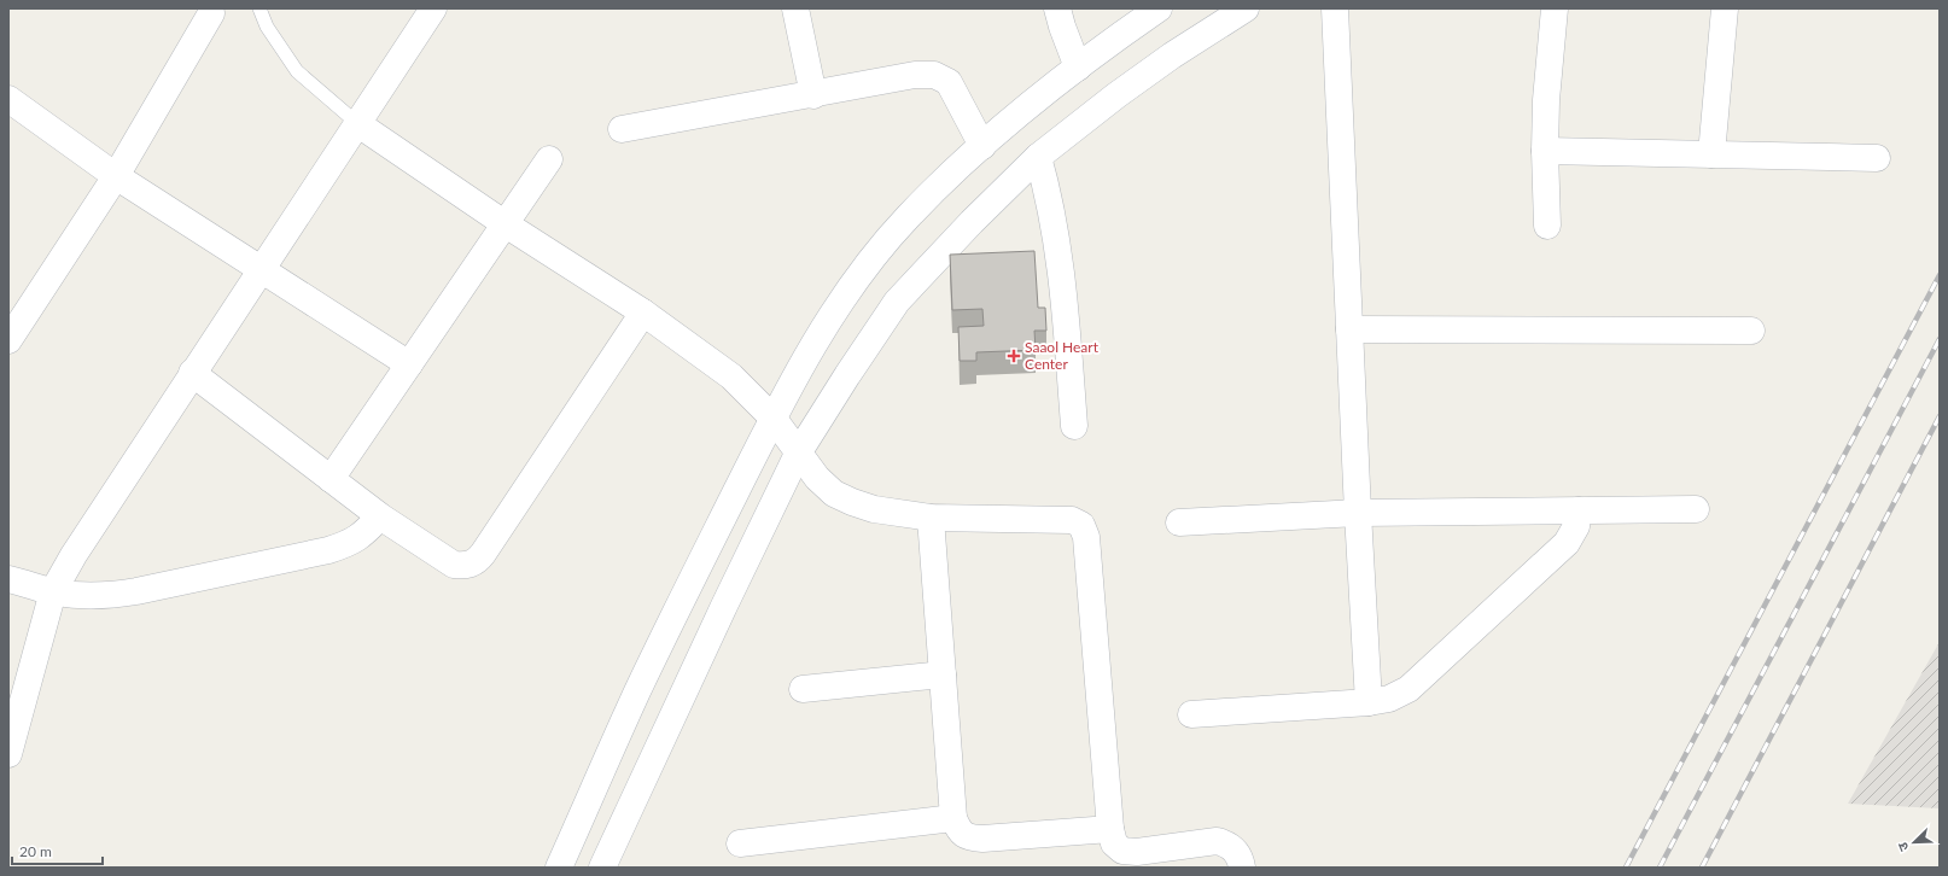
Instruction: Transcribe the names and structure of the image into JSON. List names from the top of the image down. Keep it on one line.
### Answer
{"places":{"health":["Saaol Heart Center"]},"scale_bar":"20 m","north":"bottom left"}
